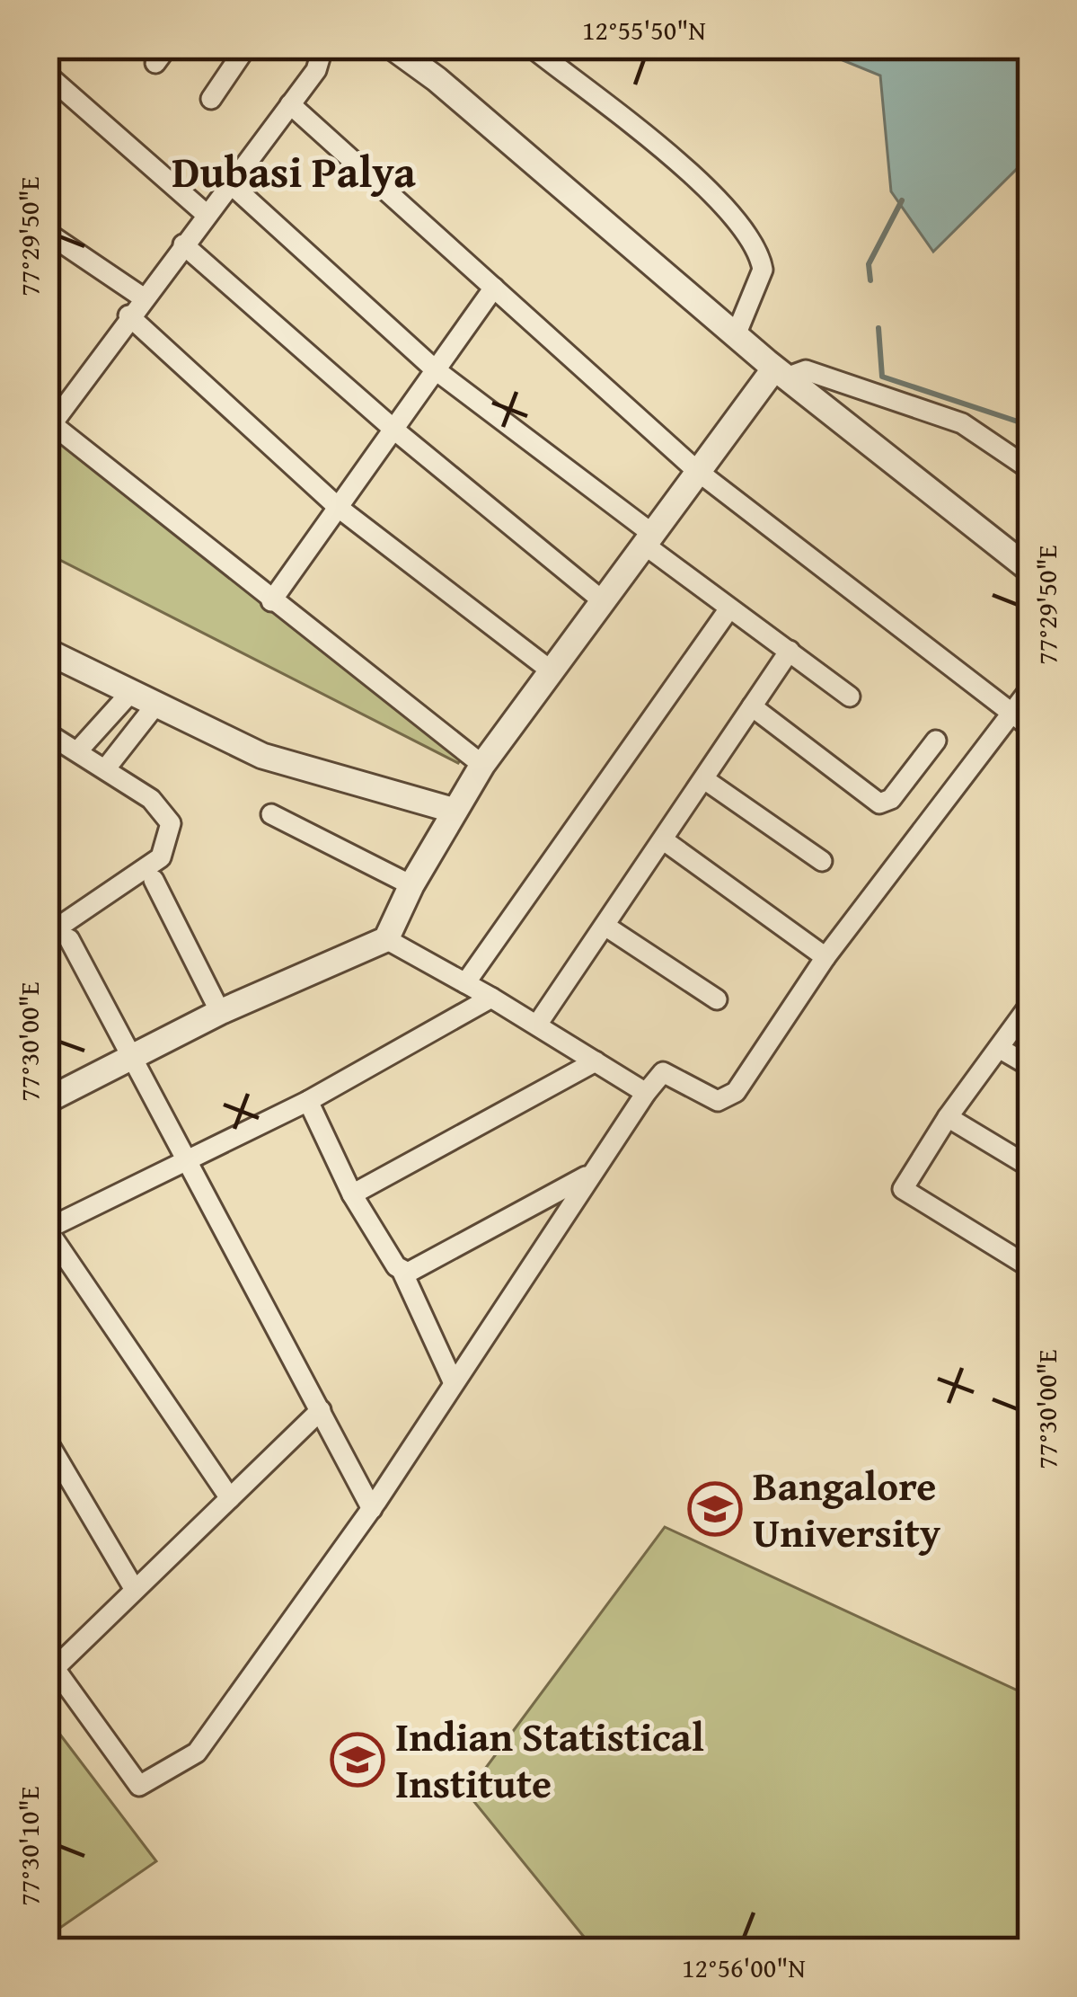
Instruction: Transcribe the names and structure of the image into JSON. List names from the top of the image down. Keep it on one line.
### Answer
{"districts":["Dubasi Palya"],"places":{"school or university":["Bangalore University","Indian Statistical Institute"]},"coordinates":["12°55'50\"N","77°29'50\"E","77°30'00\"E","77°30'10\"E","12°56'00\"N"]}
